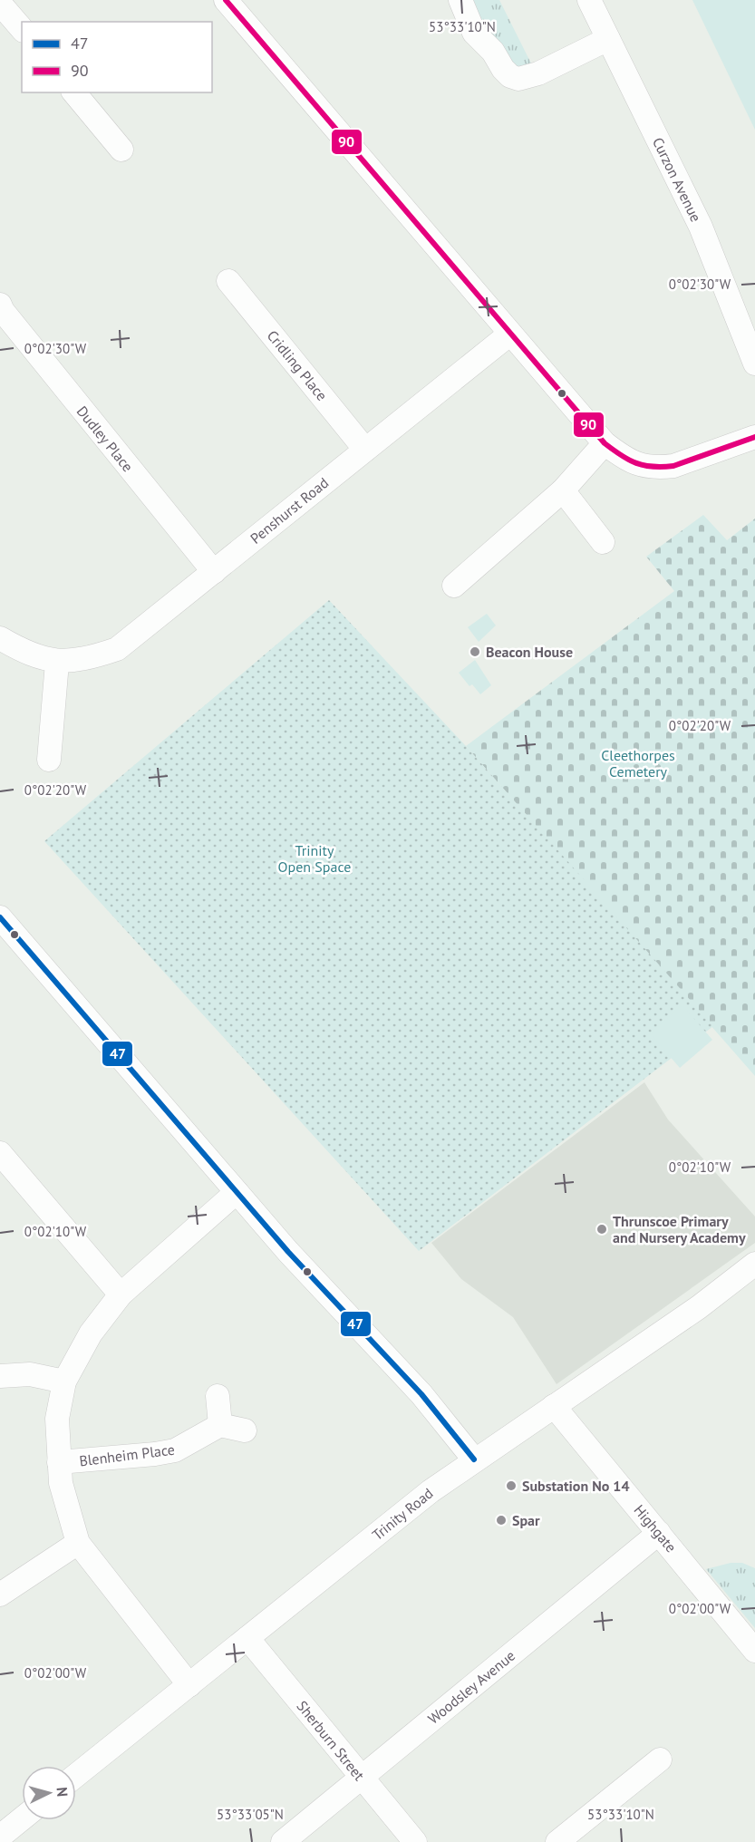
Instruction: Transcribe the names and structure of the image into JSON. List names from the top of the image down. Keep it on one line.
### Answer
{"streets":{"street":["Curzon Avenue","Cridling Place","Dudley Place","Penshurst Road","Blenheim Place","Trinity Road","Highgate","Woodsley Avenue","Sherburn Street"]},"crossings":[["Cridling Place","Penshurst Road"],["Dudley Place","Penshurst Road"],["Trinity Road","Highgate"],["Trinity Road","Sherburn Street"],["Highgate","Woodsley Avenue"],["Woodsley Avenue","Sherburn Street"]],"parks":["Cleethorpes Cemetery","Trinity Open Space"],"places":["Beacon House","Thrunscoe Primary and Nursery Academy","Substation No 14","Spar"],"lines":["transit line 90","transit line 47"],"legend":["47","90"],"north":"right","coordinates":["53°33'10\"N","0°02'30\"W","0°02'20\"W","0°02'10\"W","0°02'00\"W","53°33'05\"N"]}
